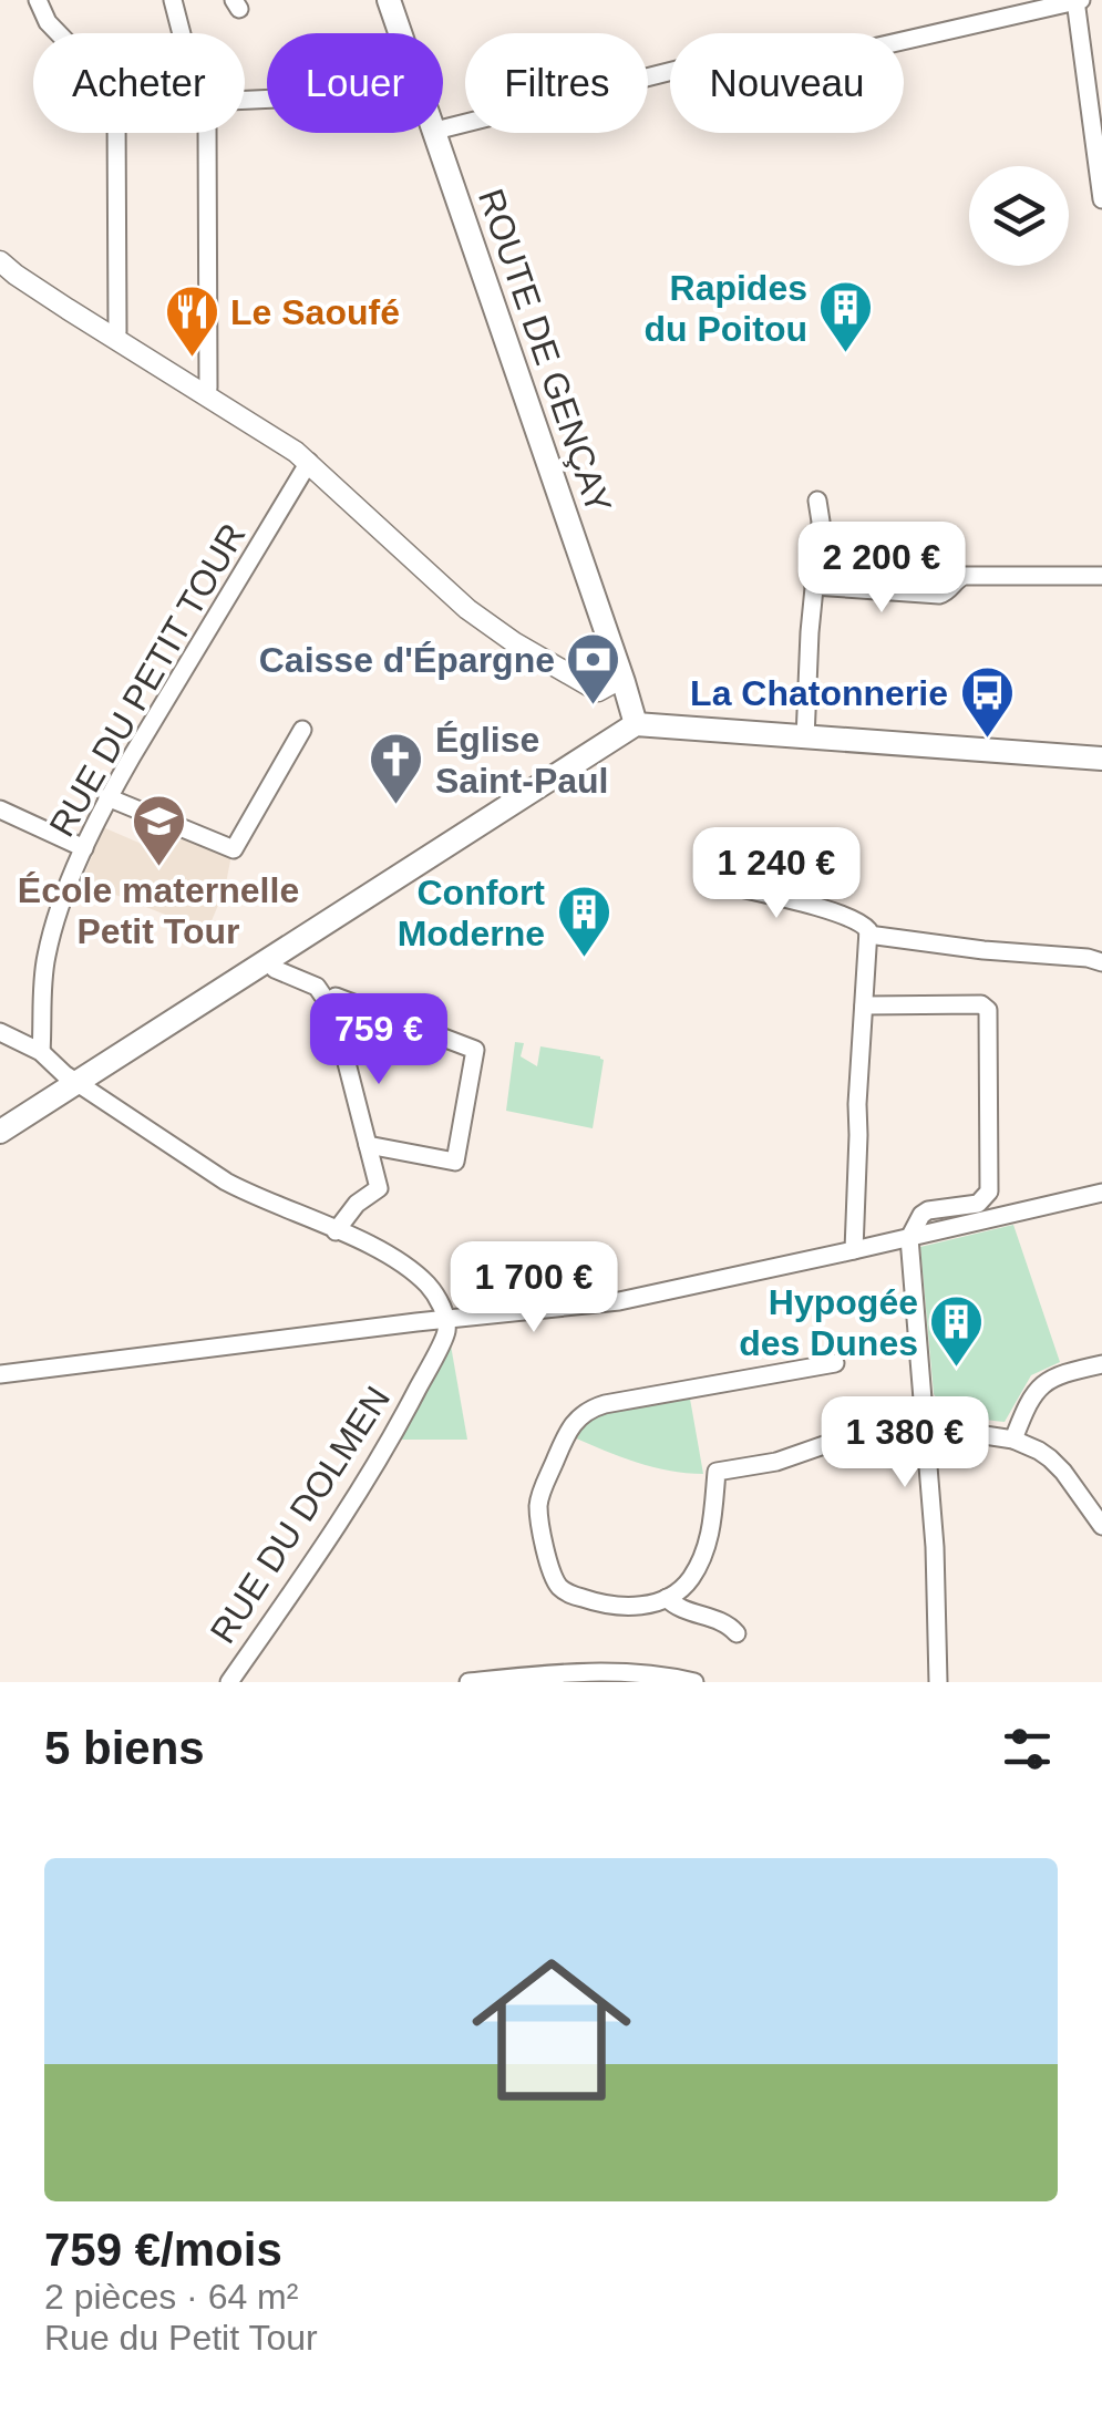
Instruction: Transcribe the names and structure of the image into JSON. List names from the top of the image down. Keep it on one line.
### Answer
{"streets":{"main road":["ROUTE DE GENÇAY"],"street":["RUE DU PETIT TOUR","RUE DU DOLMEN"]},"places":{"building":["Rapides du Poitou","Confort Moderne","Hypogée des Dunes"],"restaurant":["Le Saoufé"],"bank":["Caisse d'Épargne"],"bus stop":["La Chatonnerie"],"church":["Église Saint-Paul"],"school or university":["École maternelle Petit Tour"]},"page":{"chip":["Acheter","Louer","Filtres","Nouveau"],"price":["2 200 €","1 240 €","759 €","1 700 €","1 380 €"],"heading":"5 biens","list":[{"name":"759 €/mois","note":"2 pièces · 64 m² · Rue du Petit Tour"}]}}
